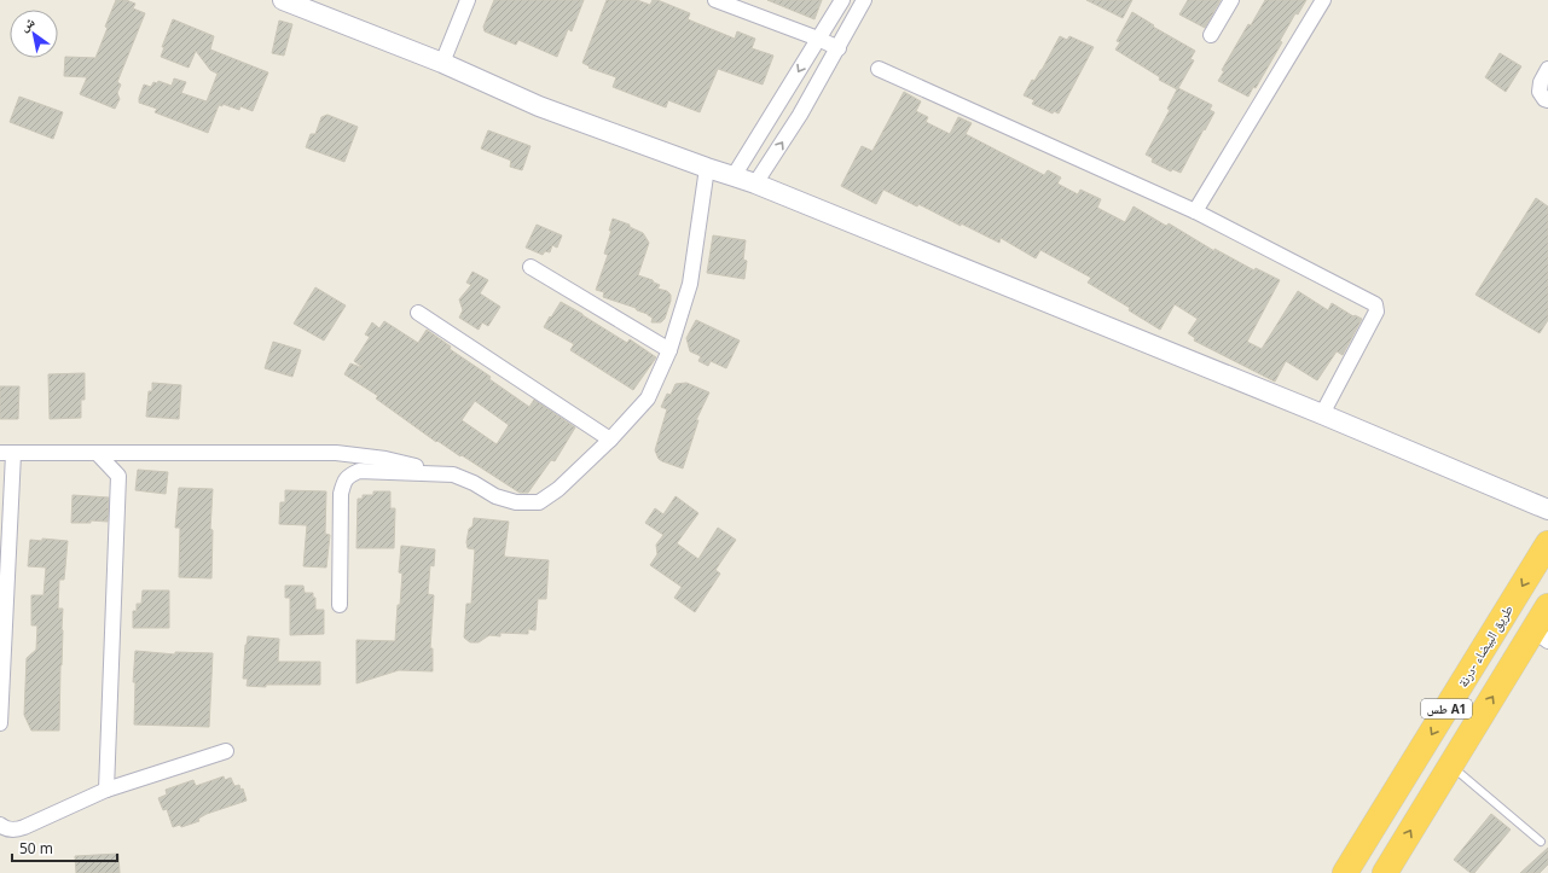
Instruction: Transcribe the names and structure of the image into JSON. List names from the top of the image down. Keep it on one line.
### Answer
{"streets":{"highway":["طريق البيضاء -درنة","طس A1"]},"scale_bar":"50 m","north":"top left"}
